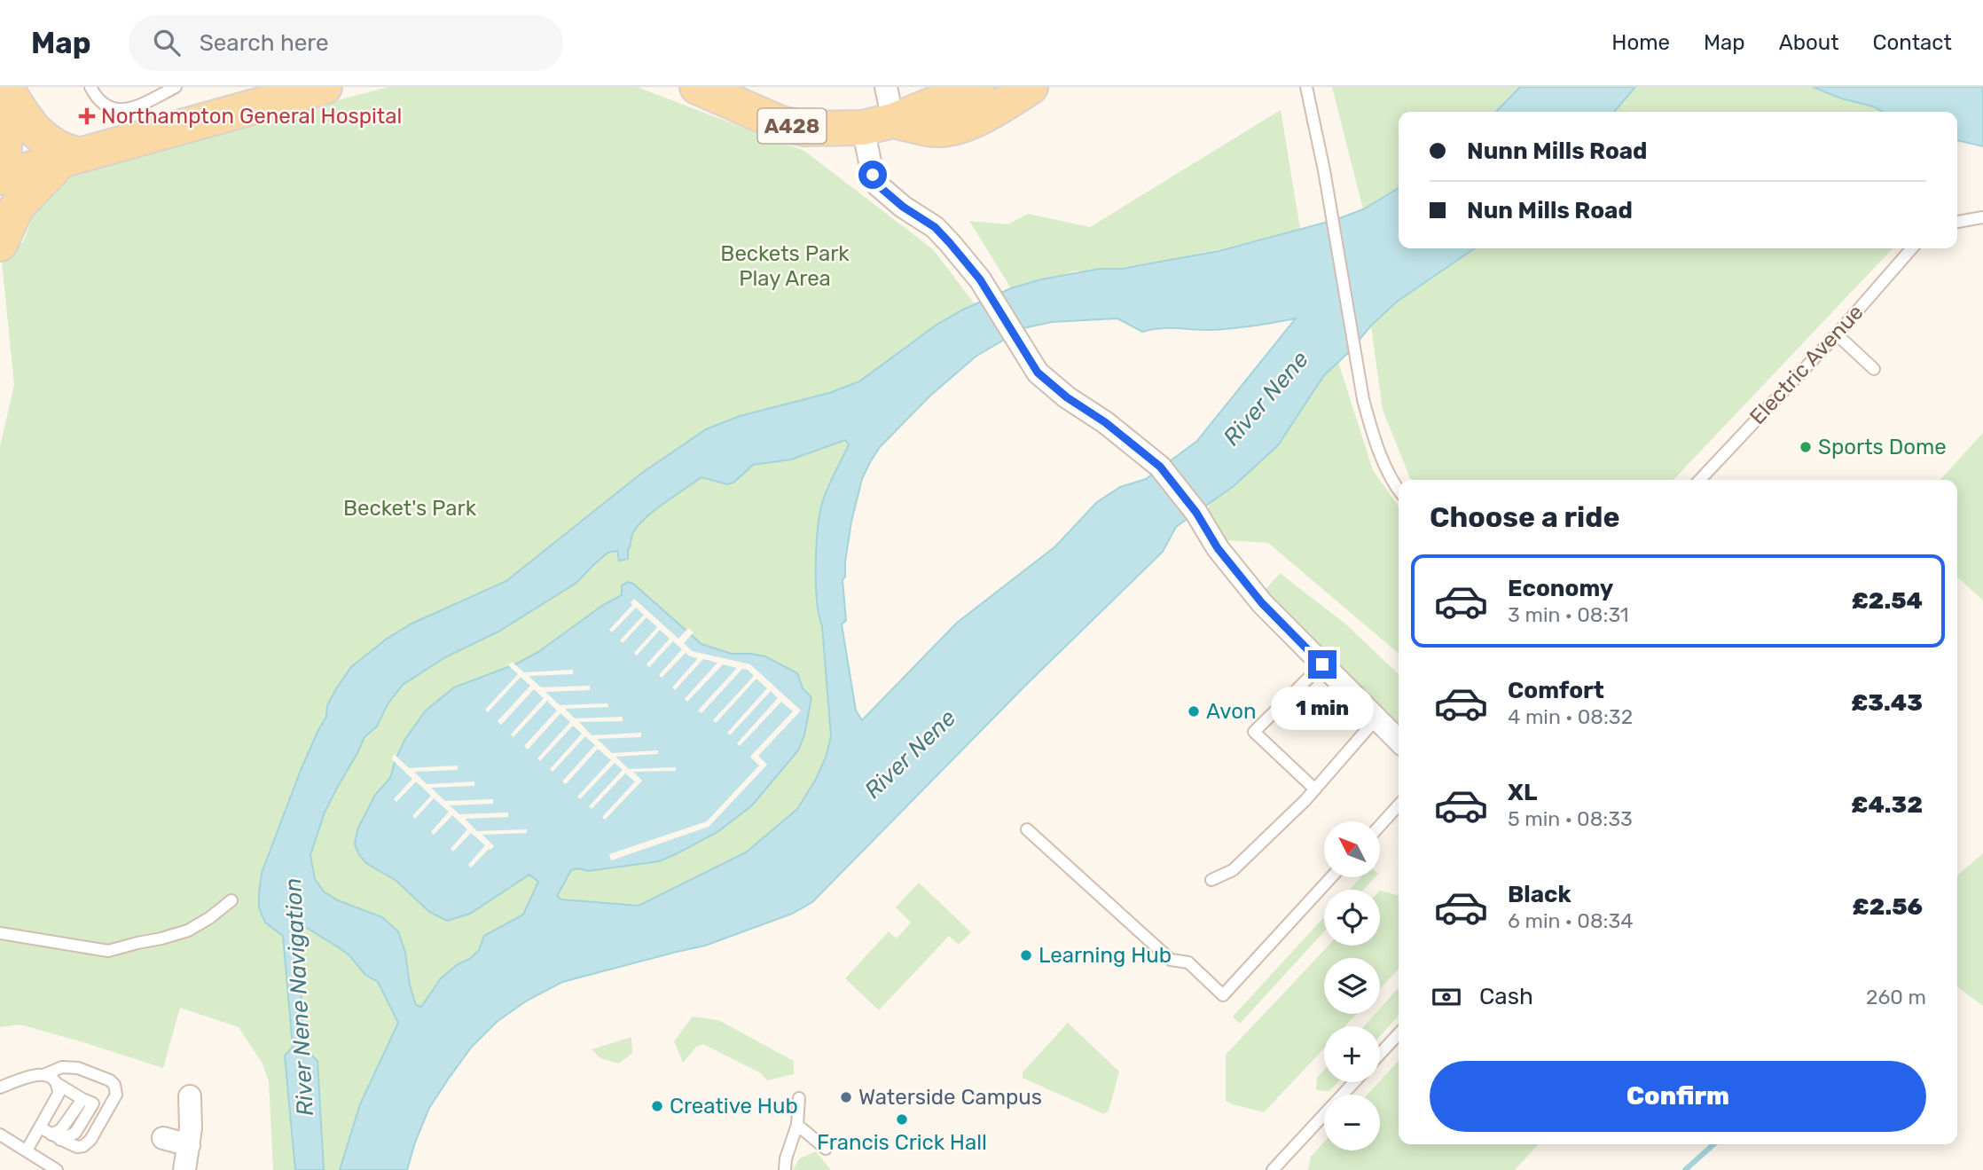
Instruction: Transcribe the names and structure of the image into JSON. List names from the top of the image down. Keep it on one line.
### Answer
{"streets":{"main road":["A428"],"lane":["Electric Avenue"]},"water":["River Nene","River Nene Navigation"],"parks":["Beckets Park Play Area","Becket's Park"],"places":{"health":["Northampton General Hospital"],"other":["Sports Dome","Avon","Learning Hub","Waterside Campus","Creative Hub","Francis Crick Hall"]},"north":"top left","page":{"header":"Map","search":"Search here","nav":["Home","Map","About","Contact"],"banner":["Nunn Mills Road","Nun Mills Road"],"heading":"Choose a ride","list":[{"name":"Economy","note":"3 min · 08:31","value":"£2.54"},{"name":"Comfort","note":"4 min · 08:32","value":"£3.43"},{"name":"XL","note":"5 min · 08:33","value":"£4.32"},{"name":"Black","note":"6 min · 08:34","value":"£2.56"}],"bubble":"1 min","map_buttons":["+","−"],"pay":["Cash","260 m"],"buttons":"Confirm"}}
